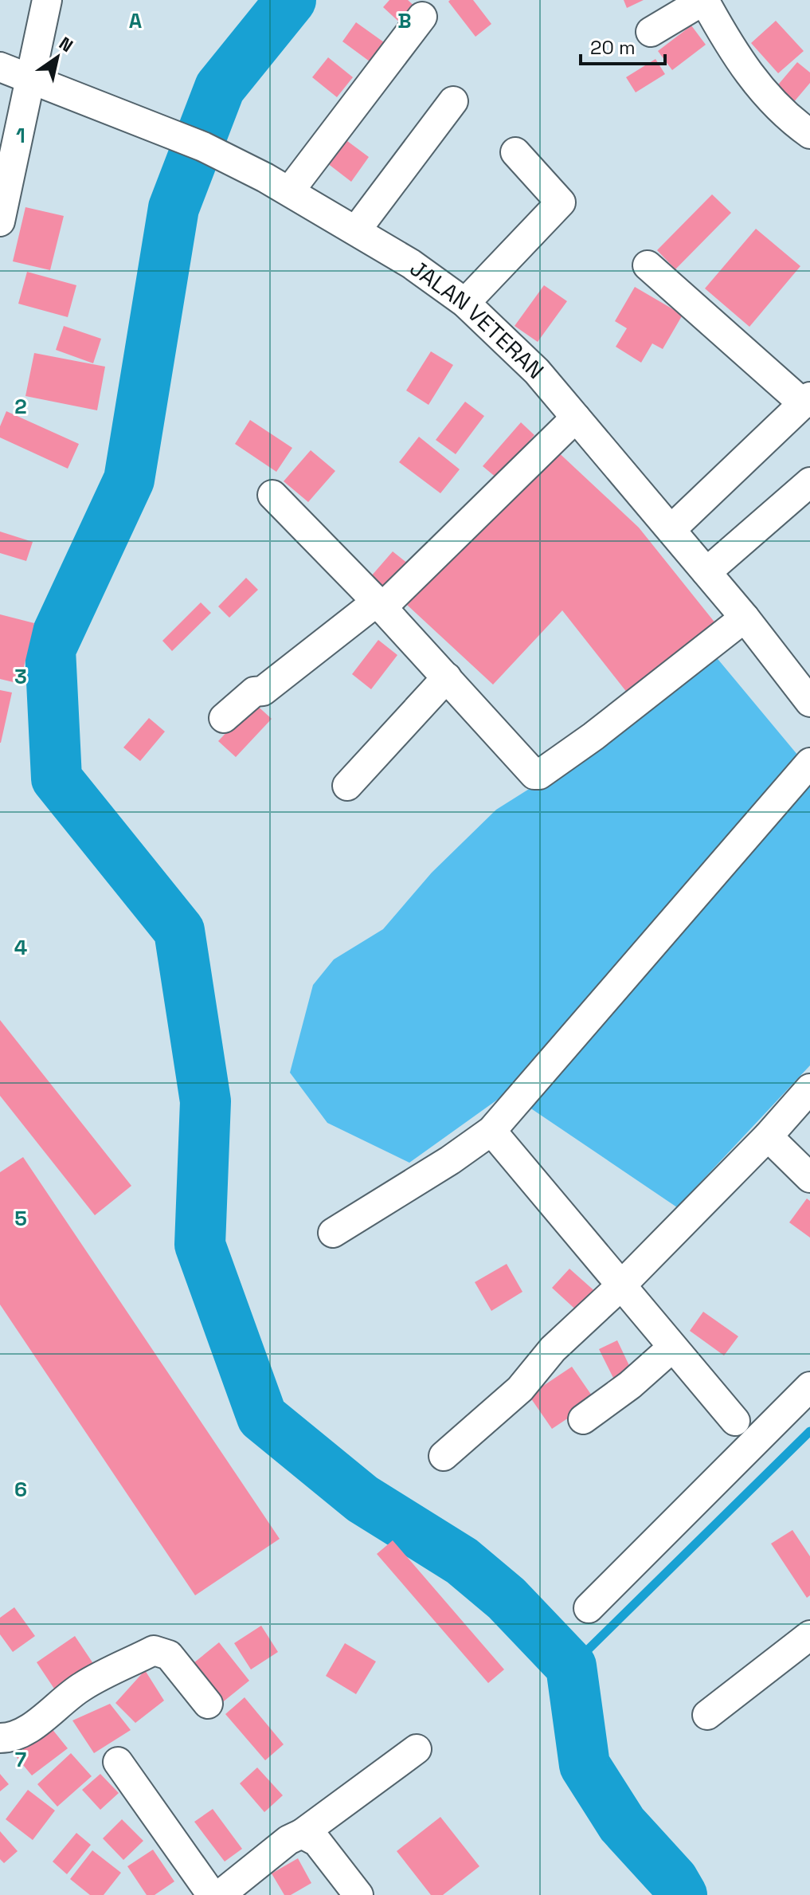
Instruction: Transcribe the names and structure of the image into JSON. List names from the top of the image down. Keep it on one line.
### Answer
{"streets":{"street":["JALAN VETERAN"]},"scale_bar":"20 m","north":"top right","grid":{"columns":["A","B"],"rows":["1","2","3","4","5","6","7"]}}
